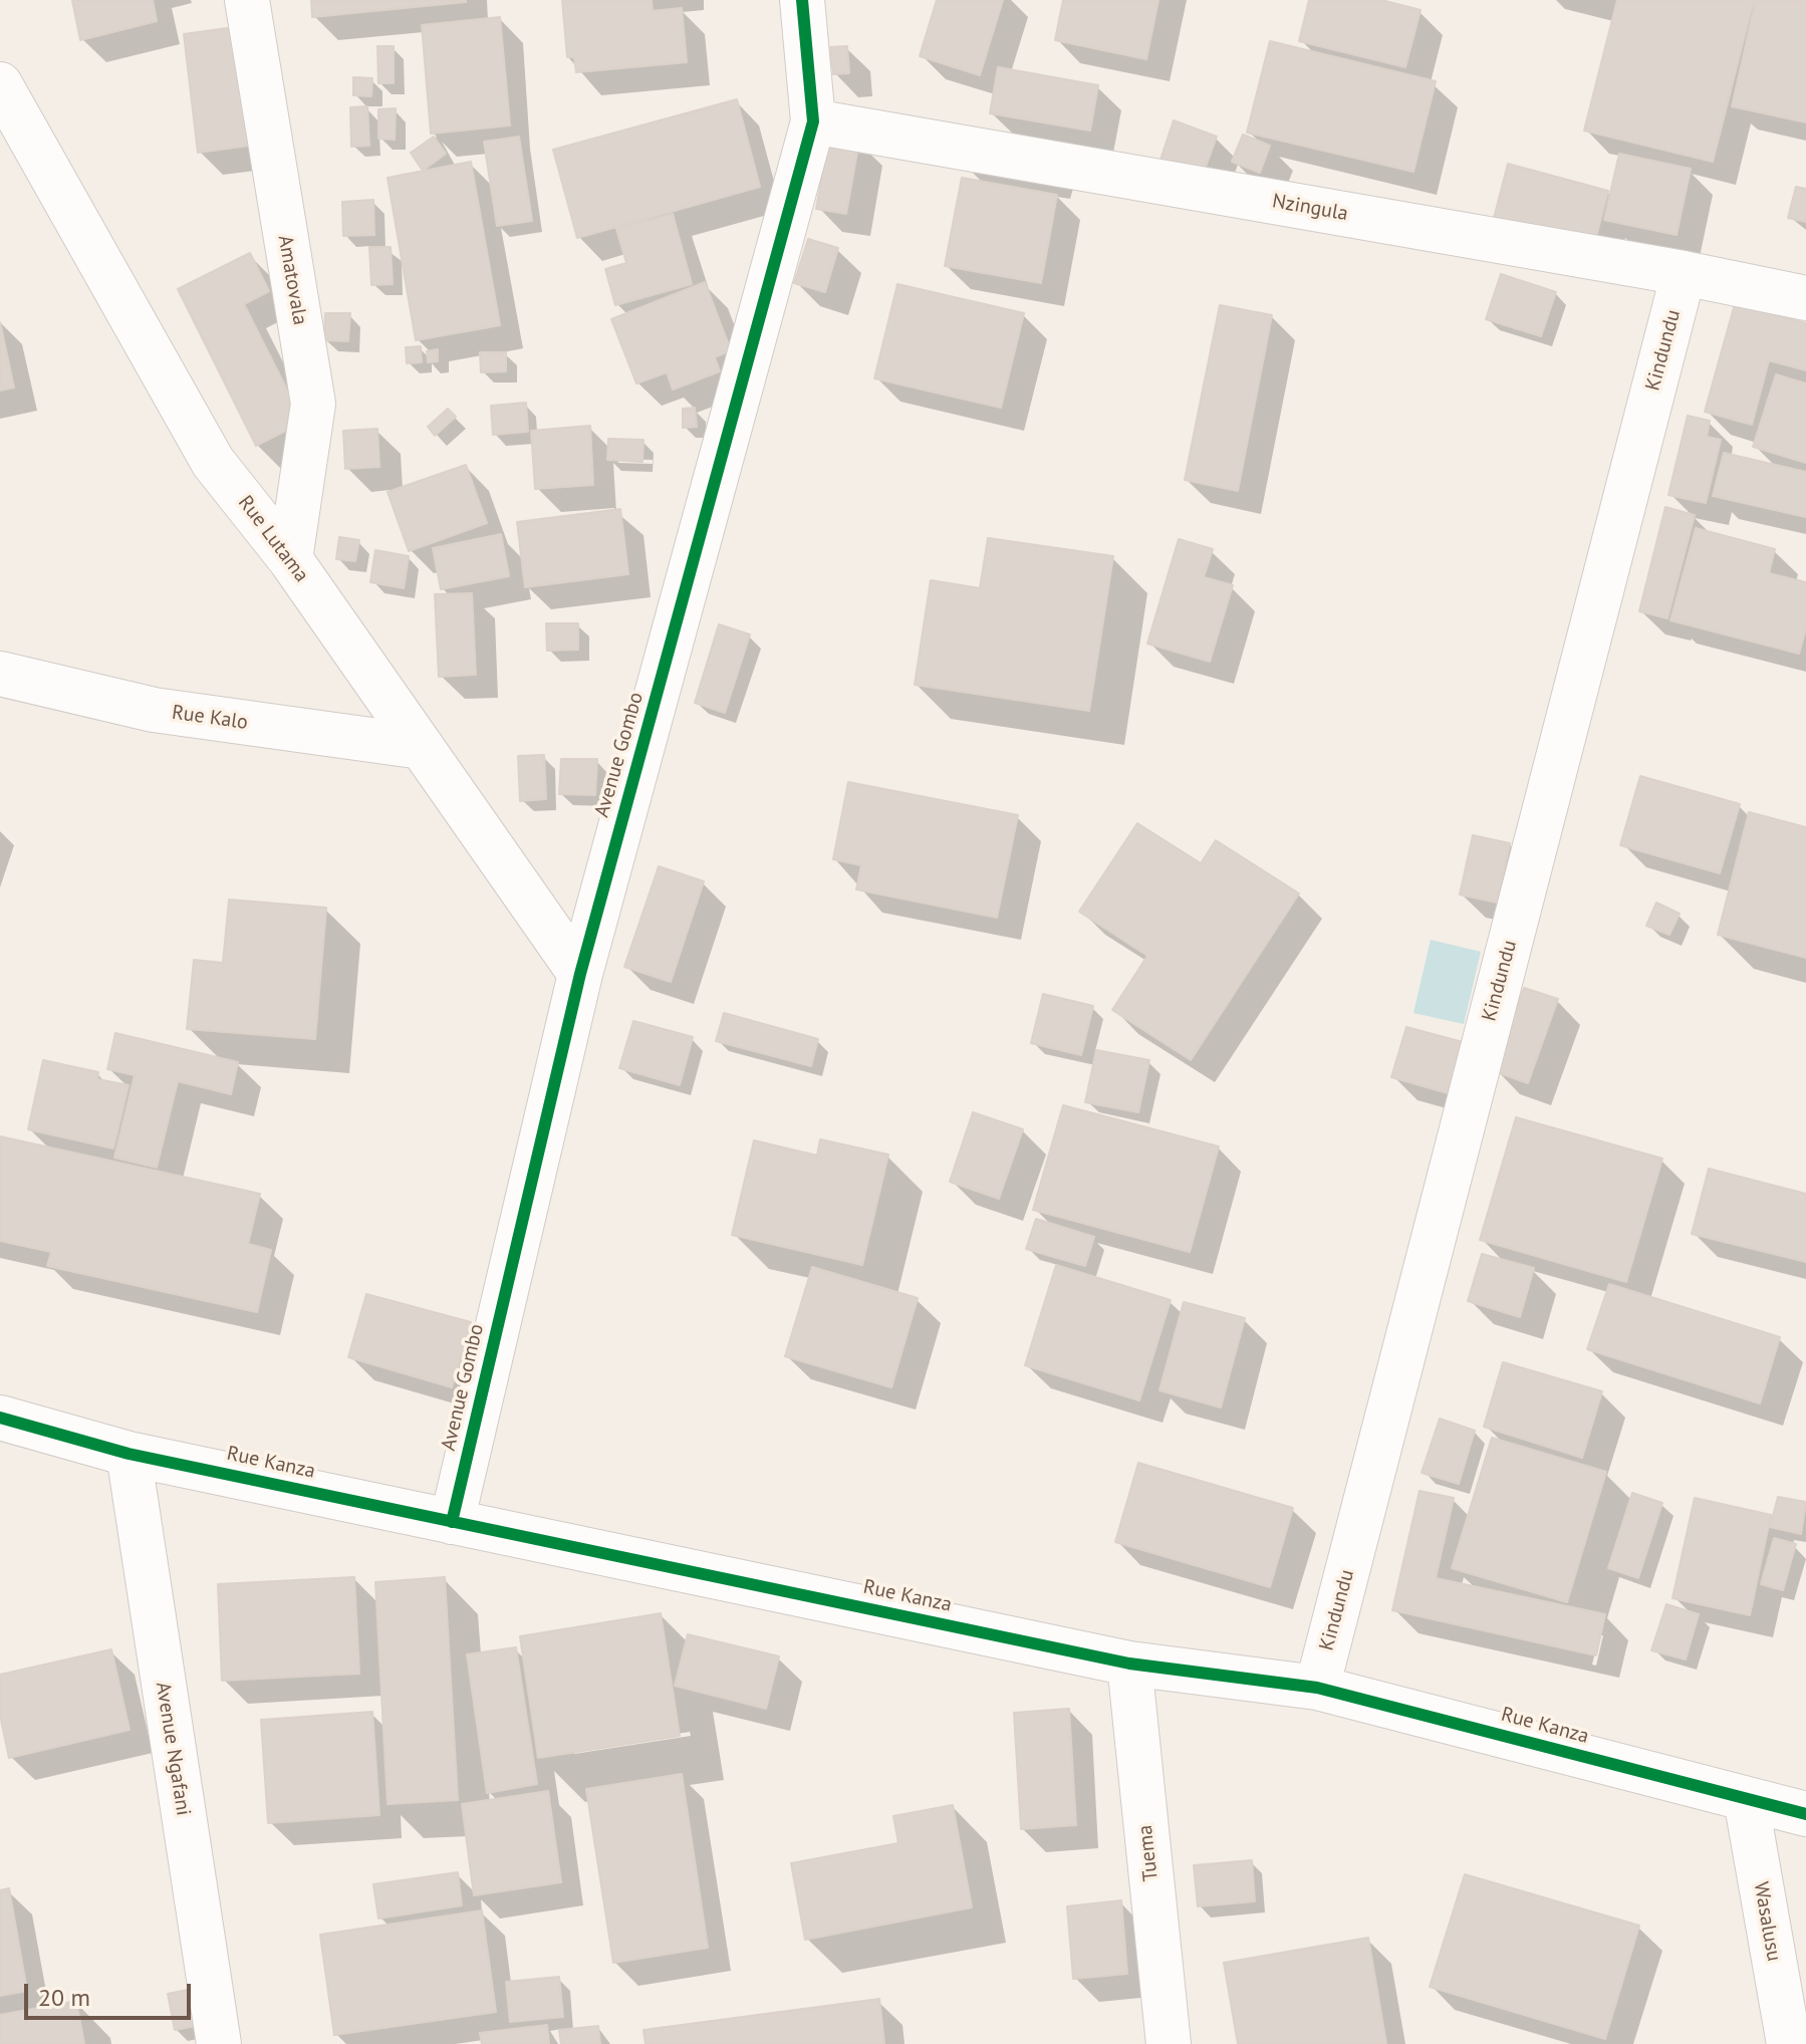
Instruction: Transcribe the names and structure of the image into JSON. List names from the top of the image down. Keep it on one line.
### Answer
{"streets":{"street":["Nzingula","Amatovala","Kindundu","Rue Lutama","Rue Kalo","Avenue Gombo","Rue Kanza","Avenue Ngafani","Tuema","Wasalusu"]},"crossings":[["Nzingula","Kindundu"],["Nzingula","Avenue Gombo"],["Amatovala","Rue Lutama"],["Kindundu","Rue Kanza"],["Rue Lutama","Rue Kalo"],["Rue Lutama","Avenue Gombo"],["Avenue Gombo","Rue Kanza"],["Rue Kanza","Avenue Ngafani"],["Rue Kanza","Tuema"],["Rue Kanza","Wasalusu"]],"scale_bar":"20 m"}
